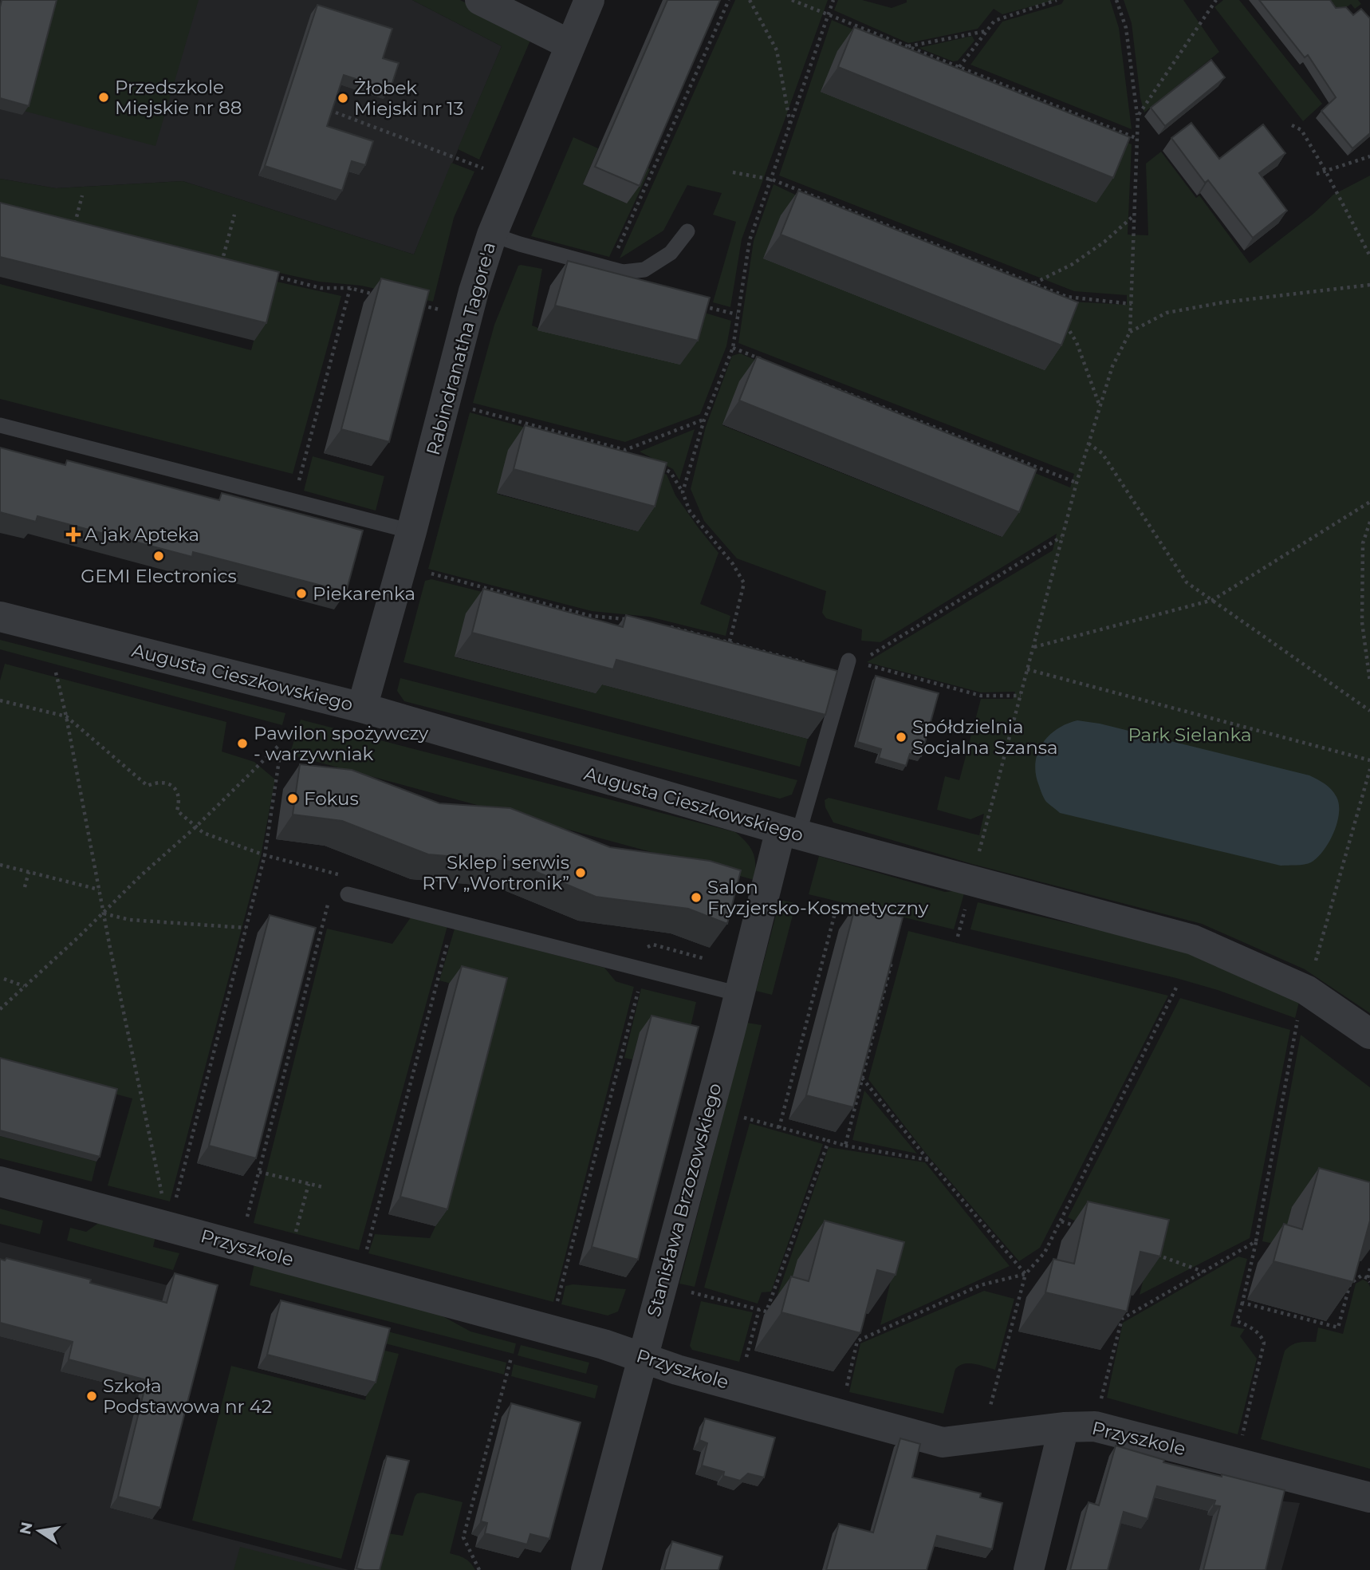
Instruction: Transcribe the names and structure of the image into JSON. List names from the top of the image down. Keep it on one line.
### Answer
{"streets":{"street":["Rabindranatha Tagore'a","Augusta Cieszkowskiego","Stanisława Brzozowskiego","Przyszkole"]},"crossings":[["Rabindranatha Tagore'a","Augusta Cieszkowskiego"],["Augusta Cieszkowskiego","Stanisława Brzozowskiego"],["Stanisława Brzozowskiego","Przyszkole"]],"parks":["Park Sielanka"],"places":{"other":["Przedszkole Miejskie nr 88","Żłobek Miejski nr 13","GEMI Electronics","Piekarenka","Spółdzielnia Socjalna Szansa","Pawilon spożywczy - warzywniak","Fokus","Sklep i serwis RTV „Wortronik”","Salon Fryzjersko-Kosmetyczny","Szkoła Podstawowa nr 42"],"health":["A jak Apteka"]},"north":"left"}
